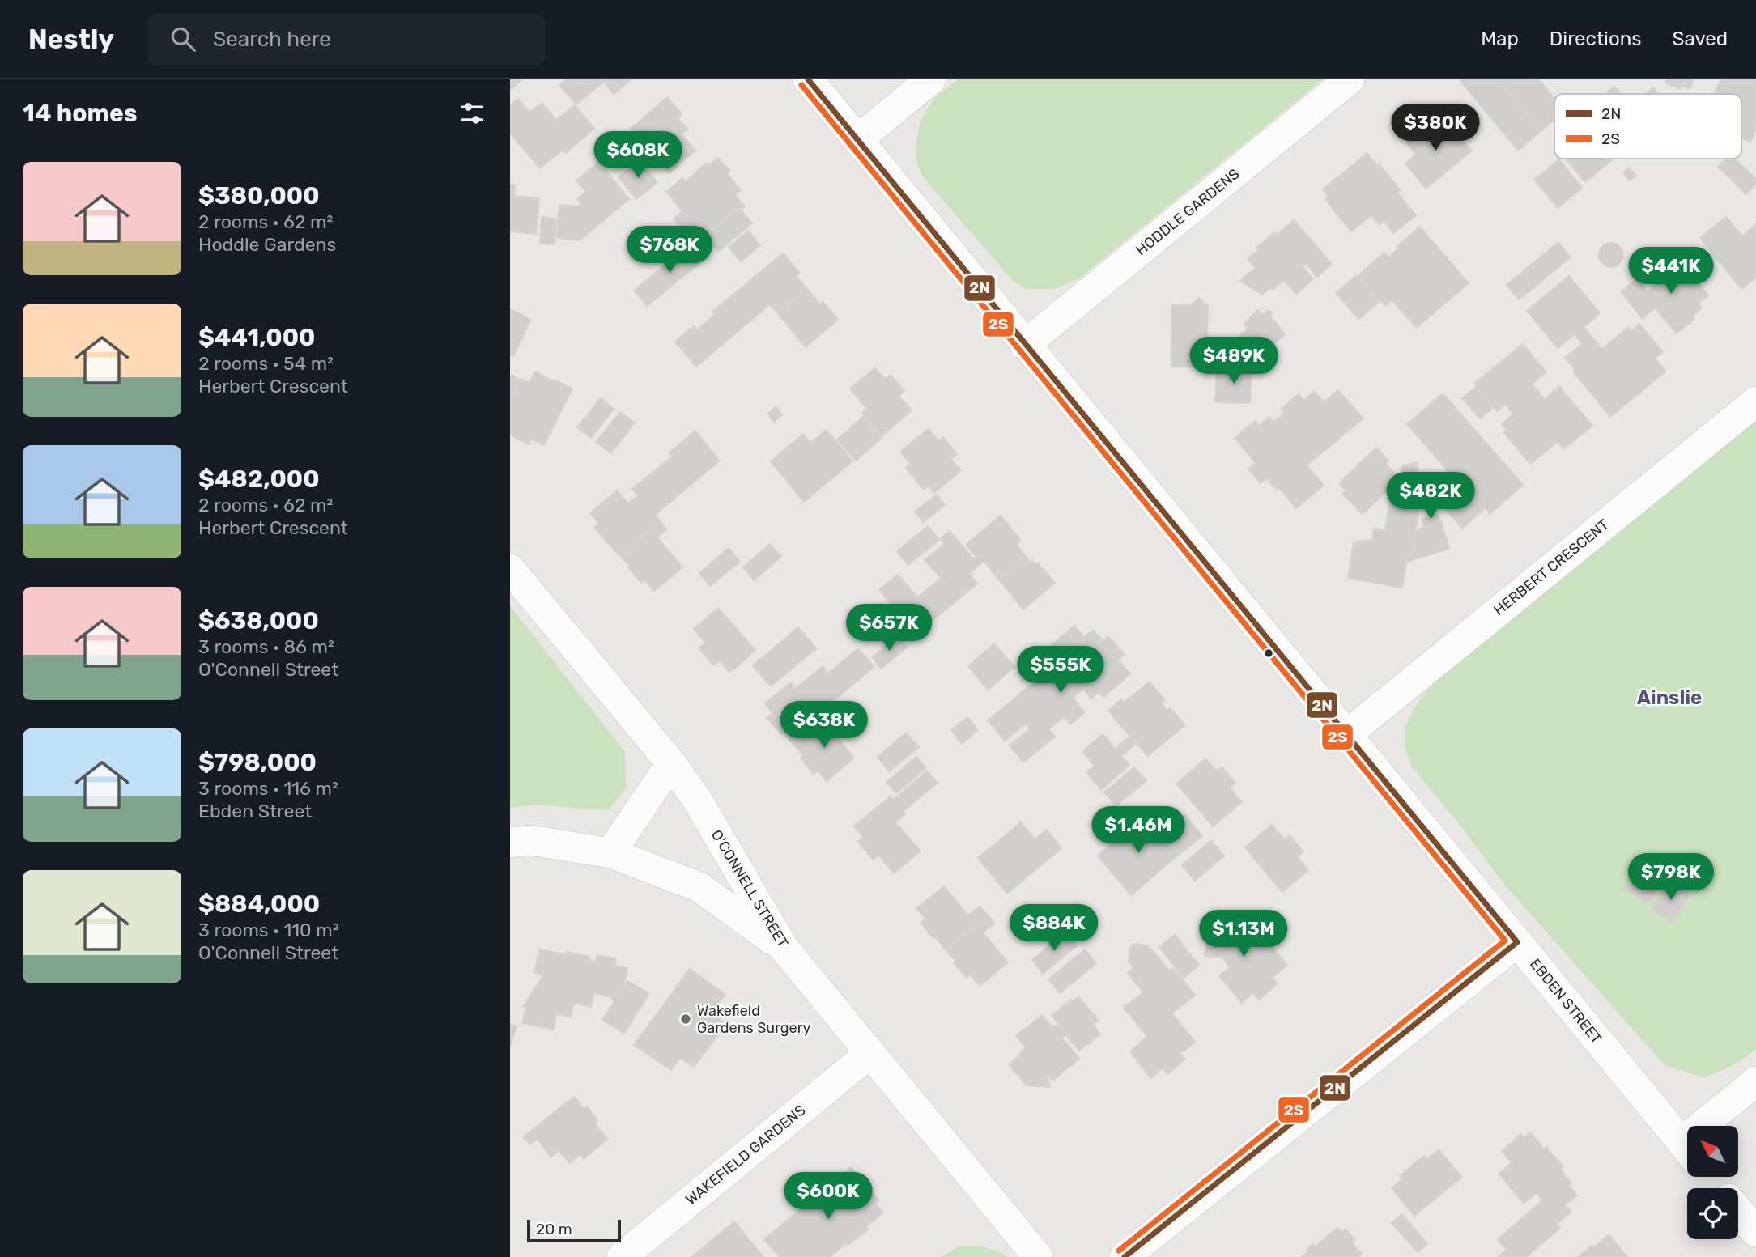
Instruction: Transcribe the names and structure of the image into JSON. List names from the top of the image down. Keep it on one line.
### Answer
{"streets":{"street":["HODDLE GARDENS","HERBERT CRESCENT","O'CONNELL STREET","EBDEN STREET","WAKEFIELD GARDENS"]},"crossings":[["HODDLE GARDENS","EBDEN STREET"],["HERBERT CRESCENT","EBDEN STREET"],["O'CONNELL STREET","WAKEFIELD GARDENS"]],"districts":["Ainslie"],"places":["Wakefield Gardens Surgery"],"lines":["transit line 2N","transit line 2S"],"legend":["2N","2S"],"scale_bar":"20 m","north":"top left","page":{"header":"Nestly","search":"Search here","nav":["Map","Directions","Saved"],"heading":"14 homes","price":["$380K","$608K","$768K","$441K","$489K","$482K","$657K","$555K","$638K","$1.46M","$798K","$884K","$1.13M","$600K"],"list":[{"name":"$380,000","note":"2 rooms · 62 m² · Hoddle Gardens"},{"name":"$441,000","note":"2 rooms · 54 m² · Herbert Crescent"},{"name":"$482,000","note":"2 rooms · 62 m² · Herbert Crescent"},{"name":"$638,000","note":"3 rooms · 86 m² · O'Connell Street"},{"name":"$798,000","note":"3 rooms · 116 m² · Ebden Street"},{"name":"$884,000","note":"3 rooms · 110 m² · O'Connell Street"}],"scale":"20 m"}}
